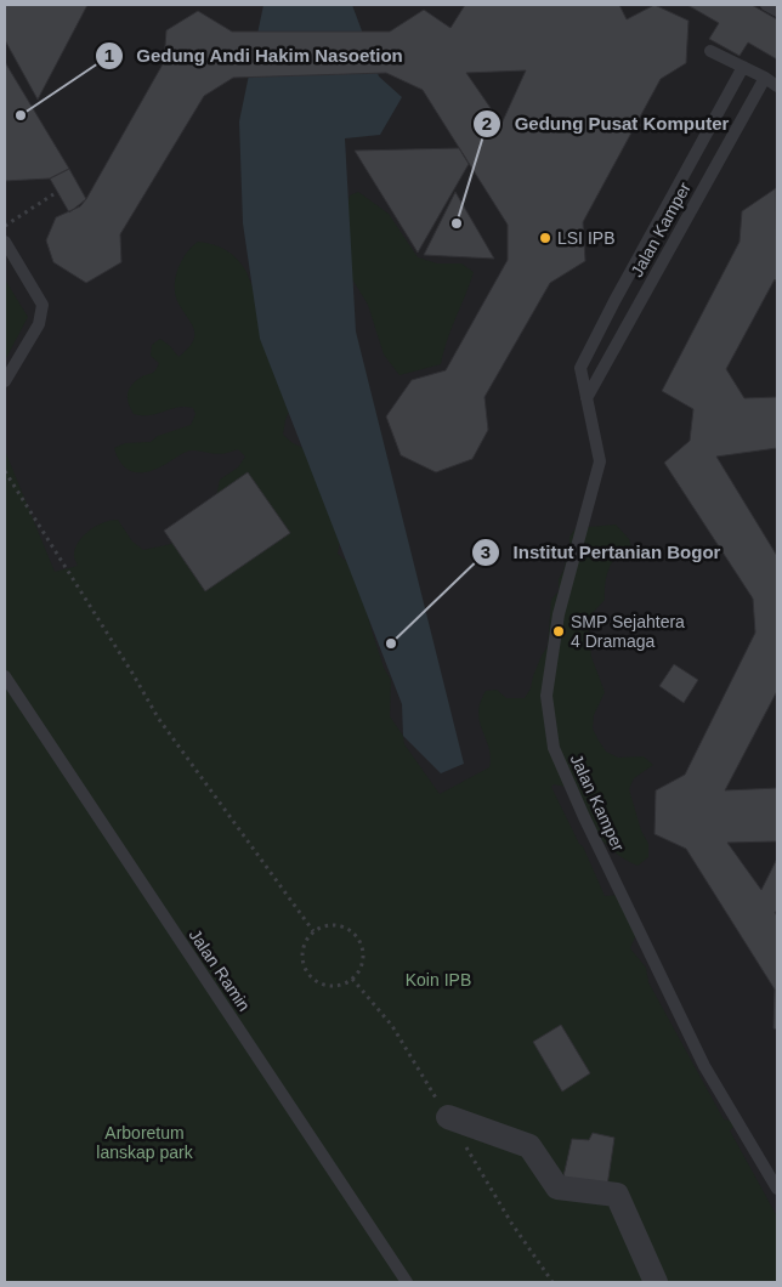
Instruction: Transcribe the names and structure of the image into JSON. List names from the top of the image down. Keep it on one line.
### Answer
{"streets":{"lane":["Jalan Kamper","Jalan Ramin"]},"parks":["Koin IPB","Arboretum lanskap park"],"places":["Gedung Andi Hakim Nasoetion","Gedung Pusat Komputer","LSI IPB","SMP Sejahtera 4 Dramaga","Institut Pertanian Bogor"]}
